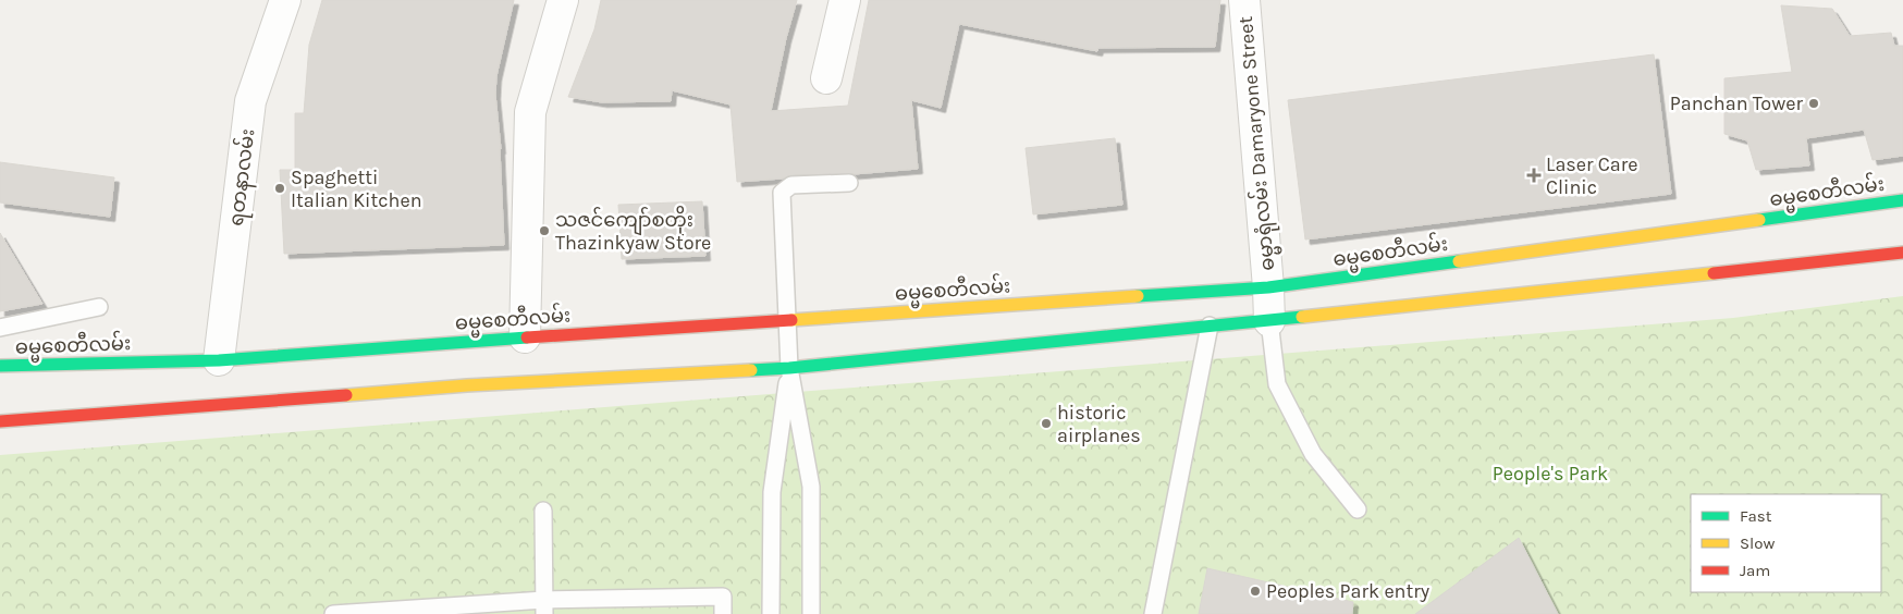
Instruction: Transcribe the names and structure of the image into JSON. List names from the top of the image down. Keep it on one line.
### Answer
{"streets":{"main road":["ဓမ္မစေတီလမ်း"],"street":["ဓမ္မာရုံလမ်း Damaryone Street","ရတနာလမ်း"]},"crossings":[["ဓမ္မာရုံလမ်း Damaryone Street","ဓမ္မစေတီလမ်း"],["ရတနာလမ်း","ဓမ္မစေတီလမ်း"]],"parks":["People's Park"],"places":{"other":["Panchan Tower","Spaghetti Italian Kitchen","သဇင်ကျော်စတိုး Thazinkyaw Store","historic airplanes","Peoples Park entry"],"health":["Laser Care Clinic"]},"legend":["Fast","Slow","Jam"]}
